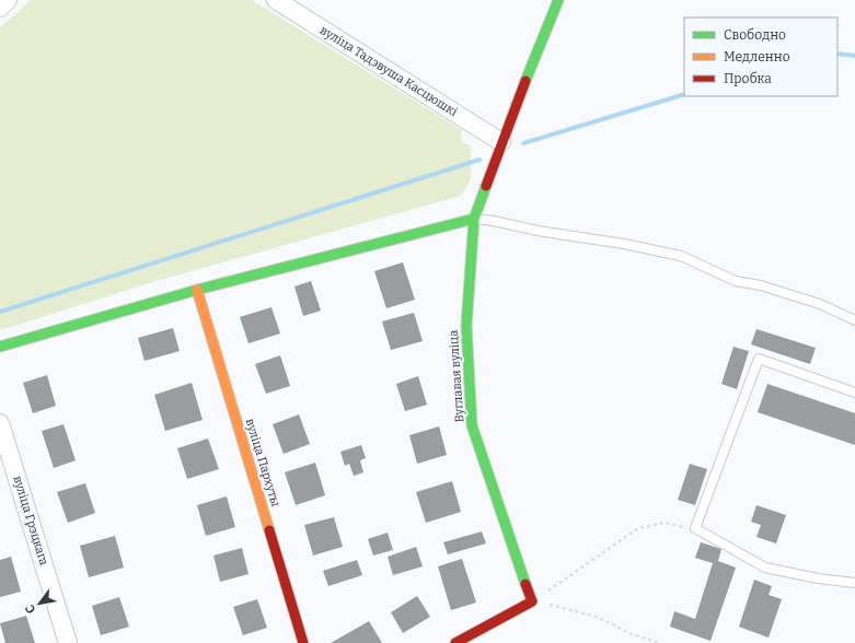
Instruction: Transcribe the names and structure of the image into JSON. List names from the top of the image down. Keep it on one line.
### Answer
{"streets":{"street":["вуліца Тадэвуша Касцюшкі","Вуглавая вуліца","вуліца Пархуты","вуліца Грэцкага"]},"crossings":[["вуліца Тадэвуша Касцюшкі","Вуглавая вуліца"]],"legend":["Свободно","Медленно","Пробка"],"north":"bottom left"}
